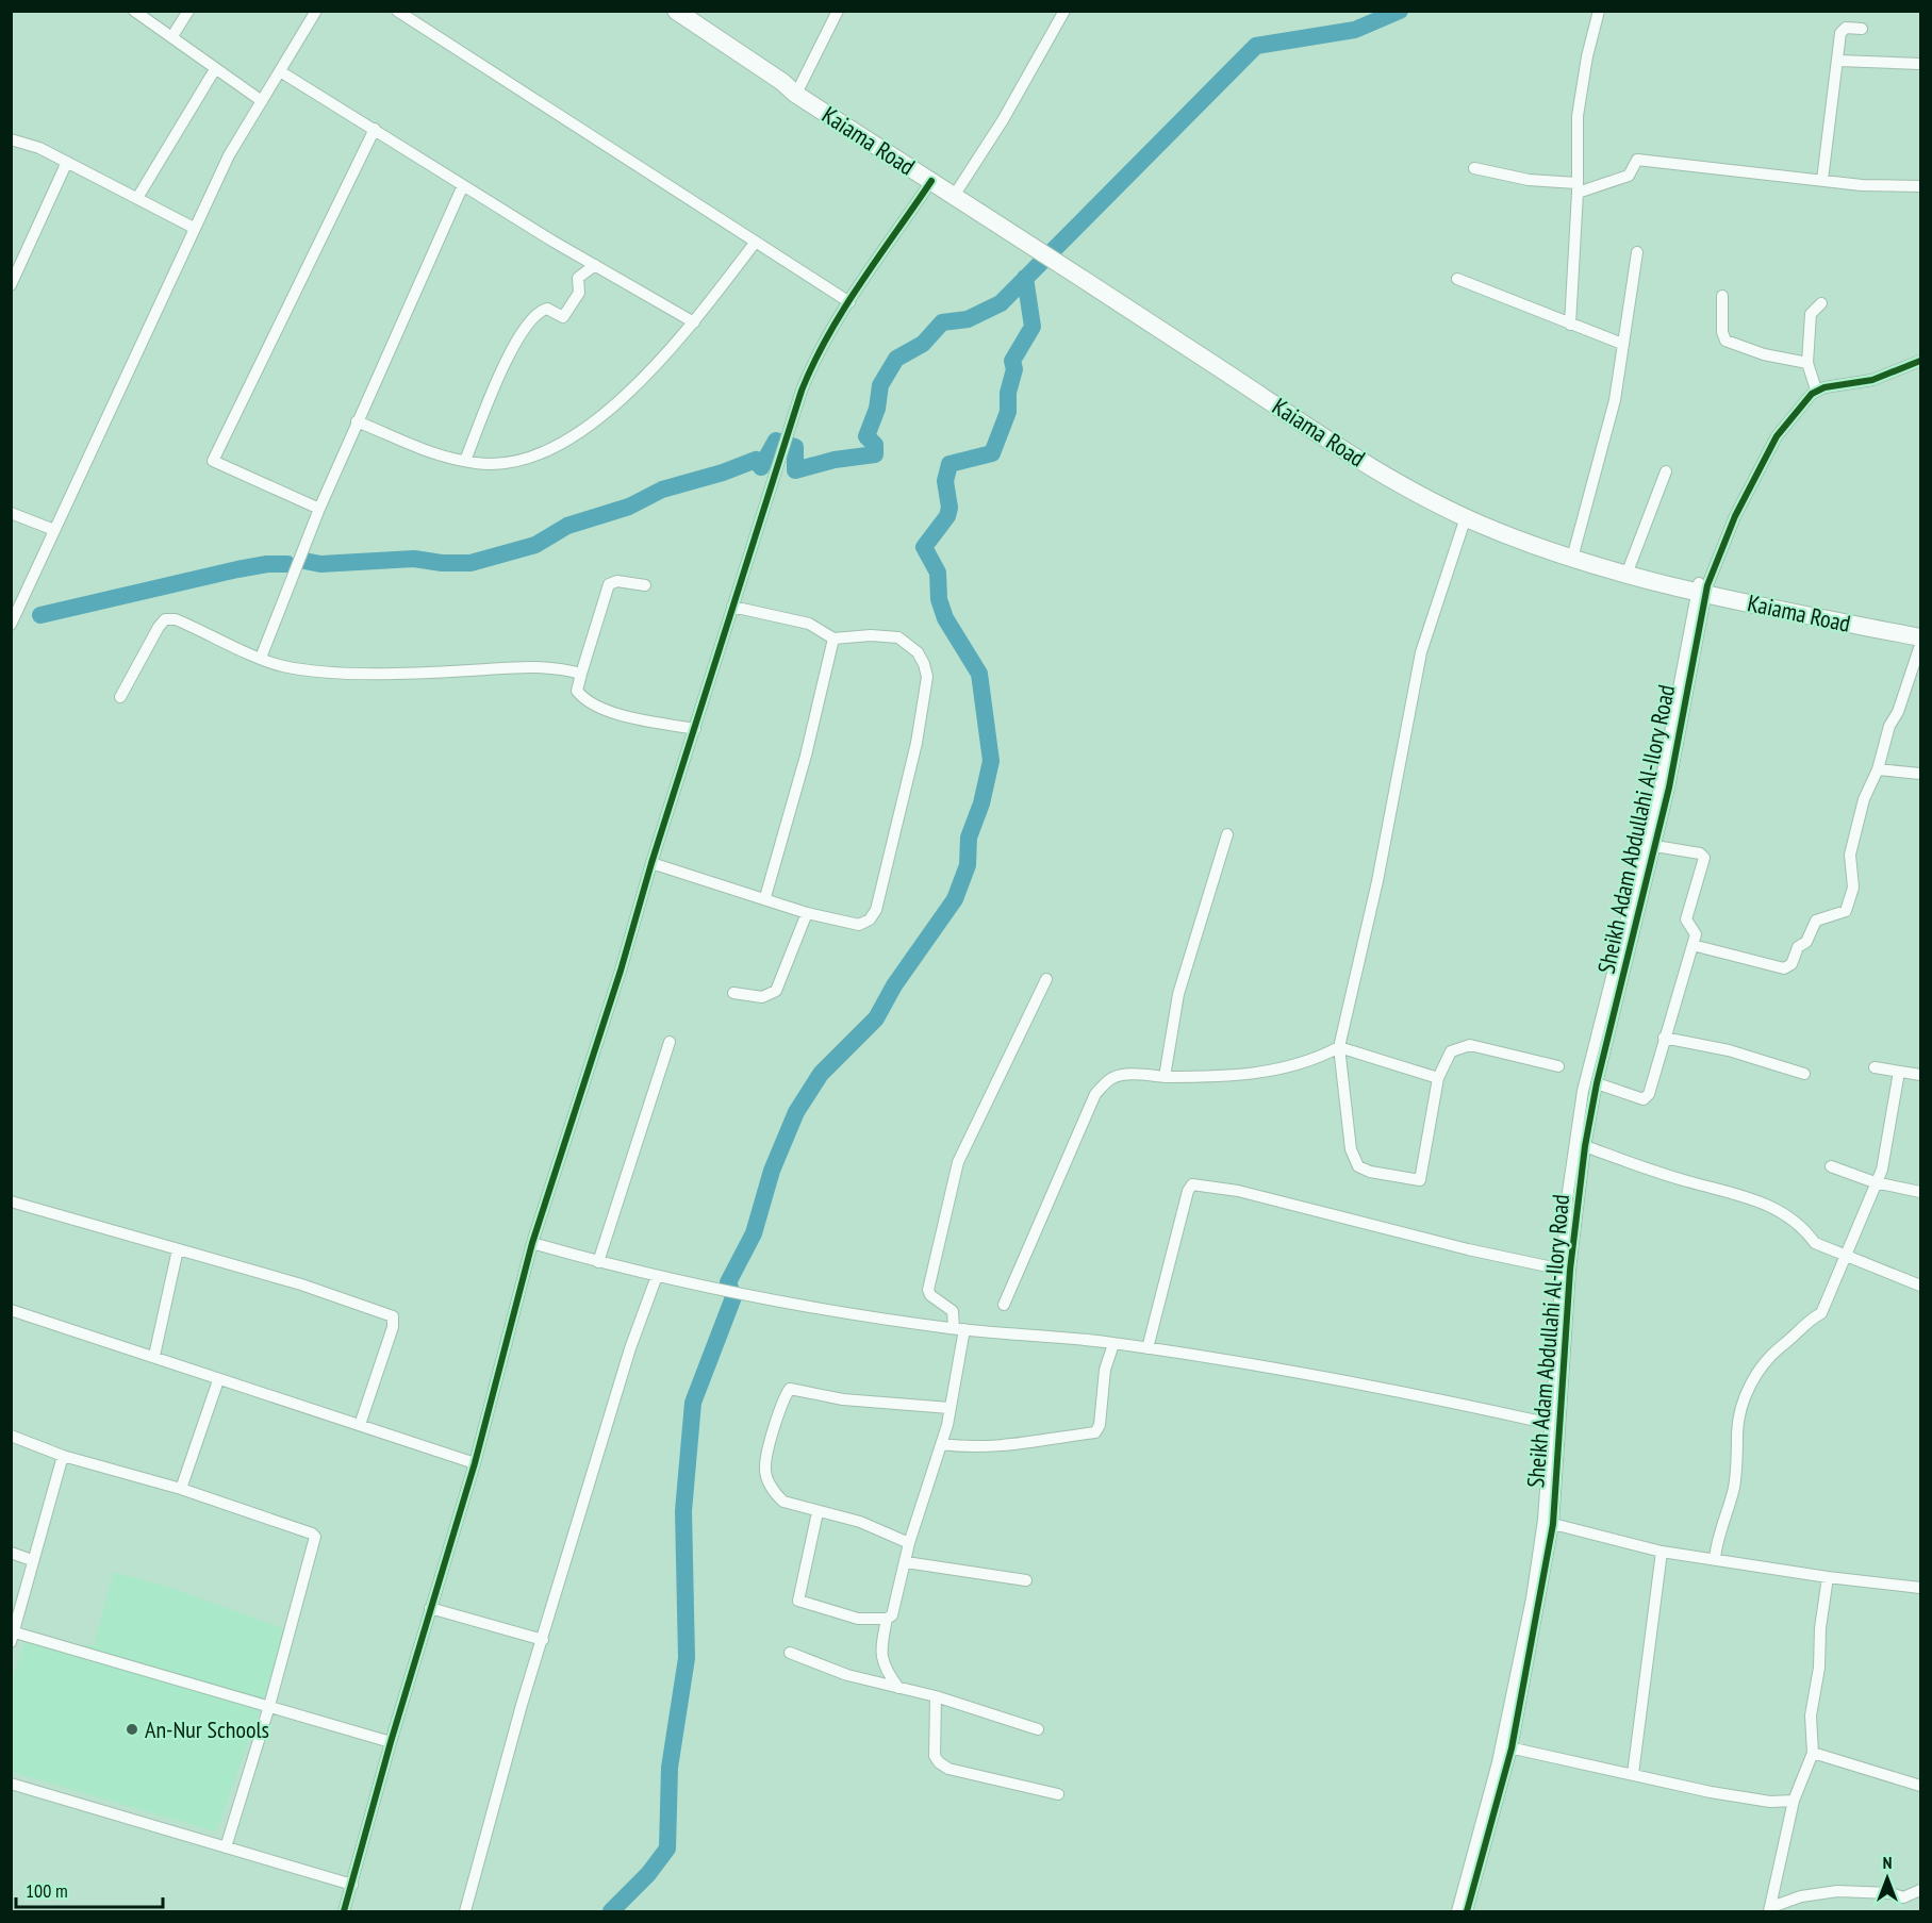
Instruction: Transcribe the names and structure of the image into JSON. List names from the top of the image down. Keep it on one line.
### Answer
{"streets":{"highway":["Kaiama Road"],"street":["Sheikh Adam Abdullahi Al-Ilory Road"]},"crossings":[["Kaiama Road","Sheikh Adam Abdullahi Al-Ilory Road"]],"places":["An-Nur Schools"],"scale_bar":"100 m","north":"top"}
